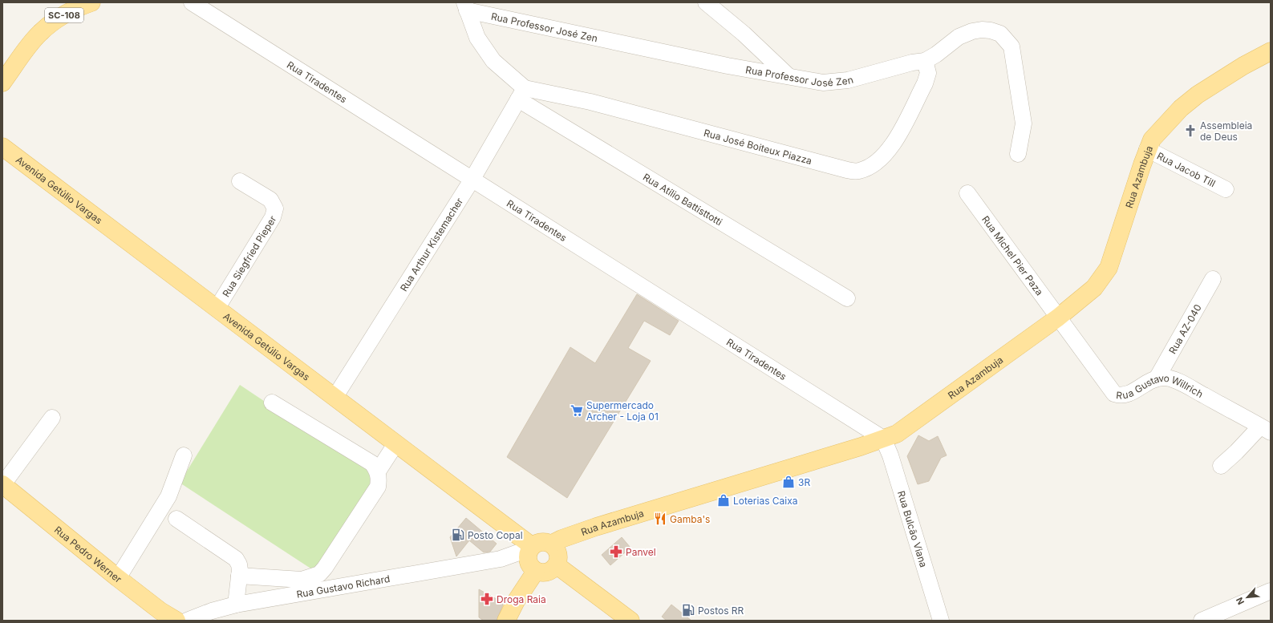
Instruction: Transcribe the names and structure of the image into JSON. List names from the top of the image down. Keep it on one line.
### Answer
{"streets":{"main road":["SC-108","Rua Azambuja","Avenida Getúlio Vargas","Rua Pedro Werner"],"street":["Rua Professor José Zen","Rua Tiradentes","Rua José Boiteux Piazza","Rua Jacob Till","Rua Atílio Battisttotti","Rua Arthur Kistemacher","Rua Michel Pier Paza","Rua Siegfried Pieper","Rua AZ-040","Rua Gustavo Willrich","Rua Bulcão Viana","Rua Gustavo Richard"]},"crossings":[["Rua Professor José Zen","Rua José Boiteux Piazza"],["Rua Professor José Zen","Rua Atílio Battisttotti"],["Rua Tiradentes","Rua Azambuja"],["Rua Tiradentes","Rua Arthur Kistemacher"],["Rua Tiradentes","Rua Bulcão Viana"],["Rua José Boiteux Piazza","Rua Atílio Battisttotti"],["Rua José Boiteux Piazza","Rua Arthur Kistemacher"],["Rua Jacob Till","Rua Azambuja"],["Rua Azambuja","Avenida Getúlio Vargas"],["Rua Azambuja","Rua Michel Pier Paza"],["Rua Azambuja","Rua Gustavo Willrich"],["Rua Azambuja","Rua Bulcão Viana"],["Rua Azambuja","Rua Gustavo Richard"],["Avenida Getúlio Vargas","Rua Arthur Kistemacher"],["Avenida Getúlio Vargas","Rua Siegfried Pieper"],["Avenida Getúlio Vargas","Rua Gustavo Richard"],["Rua Atílio Battisttotti","Rua Arthur Kistemacher"],["Rua Michel Pier Paza","Rua Gustavo Willrich"],["Rua AZ-040","Rua Gustavo Willrich"]],"places":{"church":["Assembleia de Deus"],"supermarket":["Supermercado Archer - Loja 01"],"shop":["3R","Loterias Caixa"],"restaurant":["Gamba's"],"fuel station":["Posto Copal","Postos RR"],"pharmacy":["Panvel","Droga Raia"]},"north":"bottom left"}
